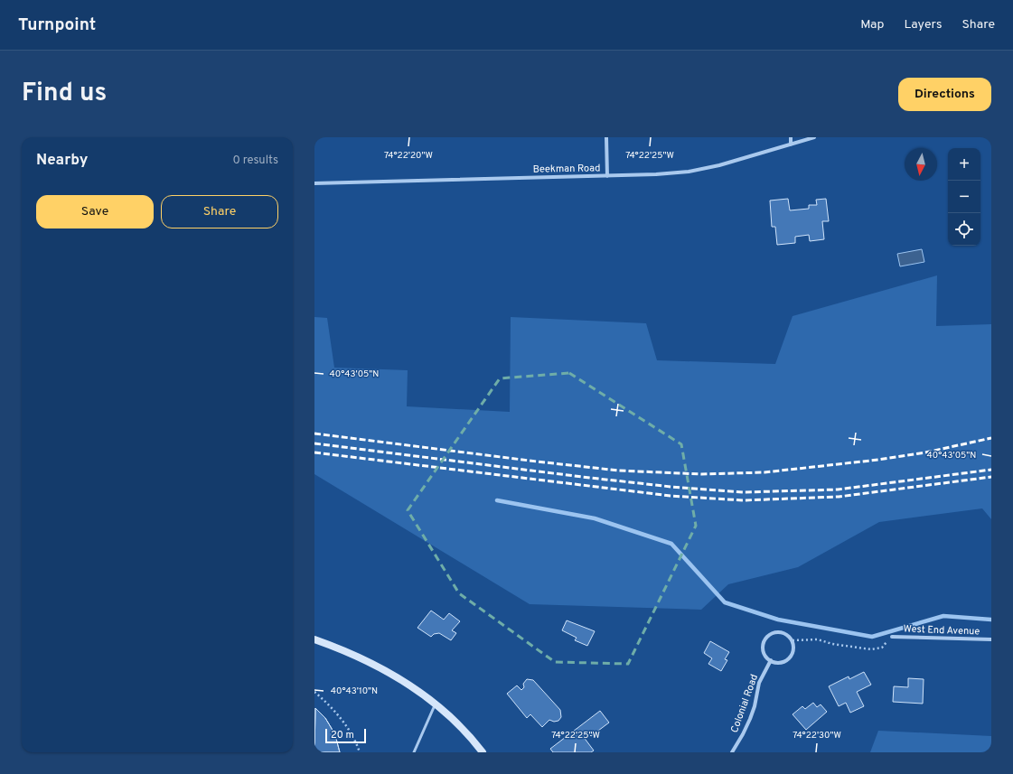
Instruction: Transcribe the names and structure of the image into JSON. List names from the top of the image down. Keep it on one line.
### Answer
{"streets":{"street":["Beekman Road","West End Avenue","Colonial Road"]},"scale_bar":"20 m","north":"bottom","page":{"header":"Turnpoint","nav":["Map","Layers","Share"],"title":"Find us","buttons":["Directions",["Save","Share"]],"heading":["Nearby","0 results"],"map_buttons":["+","−"],"scale":"20 m"},"coordinates":["74°22'20\"W","74°22'25\"W","40°43'05\"N","40°43'10\"N","74°22'30\"W"]}
